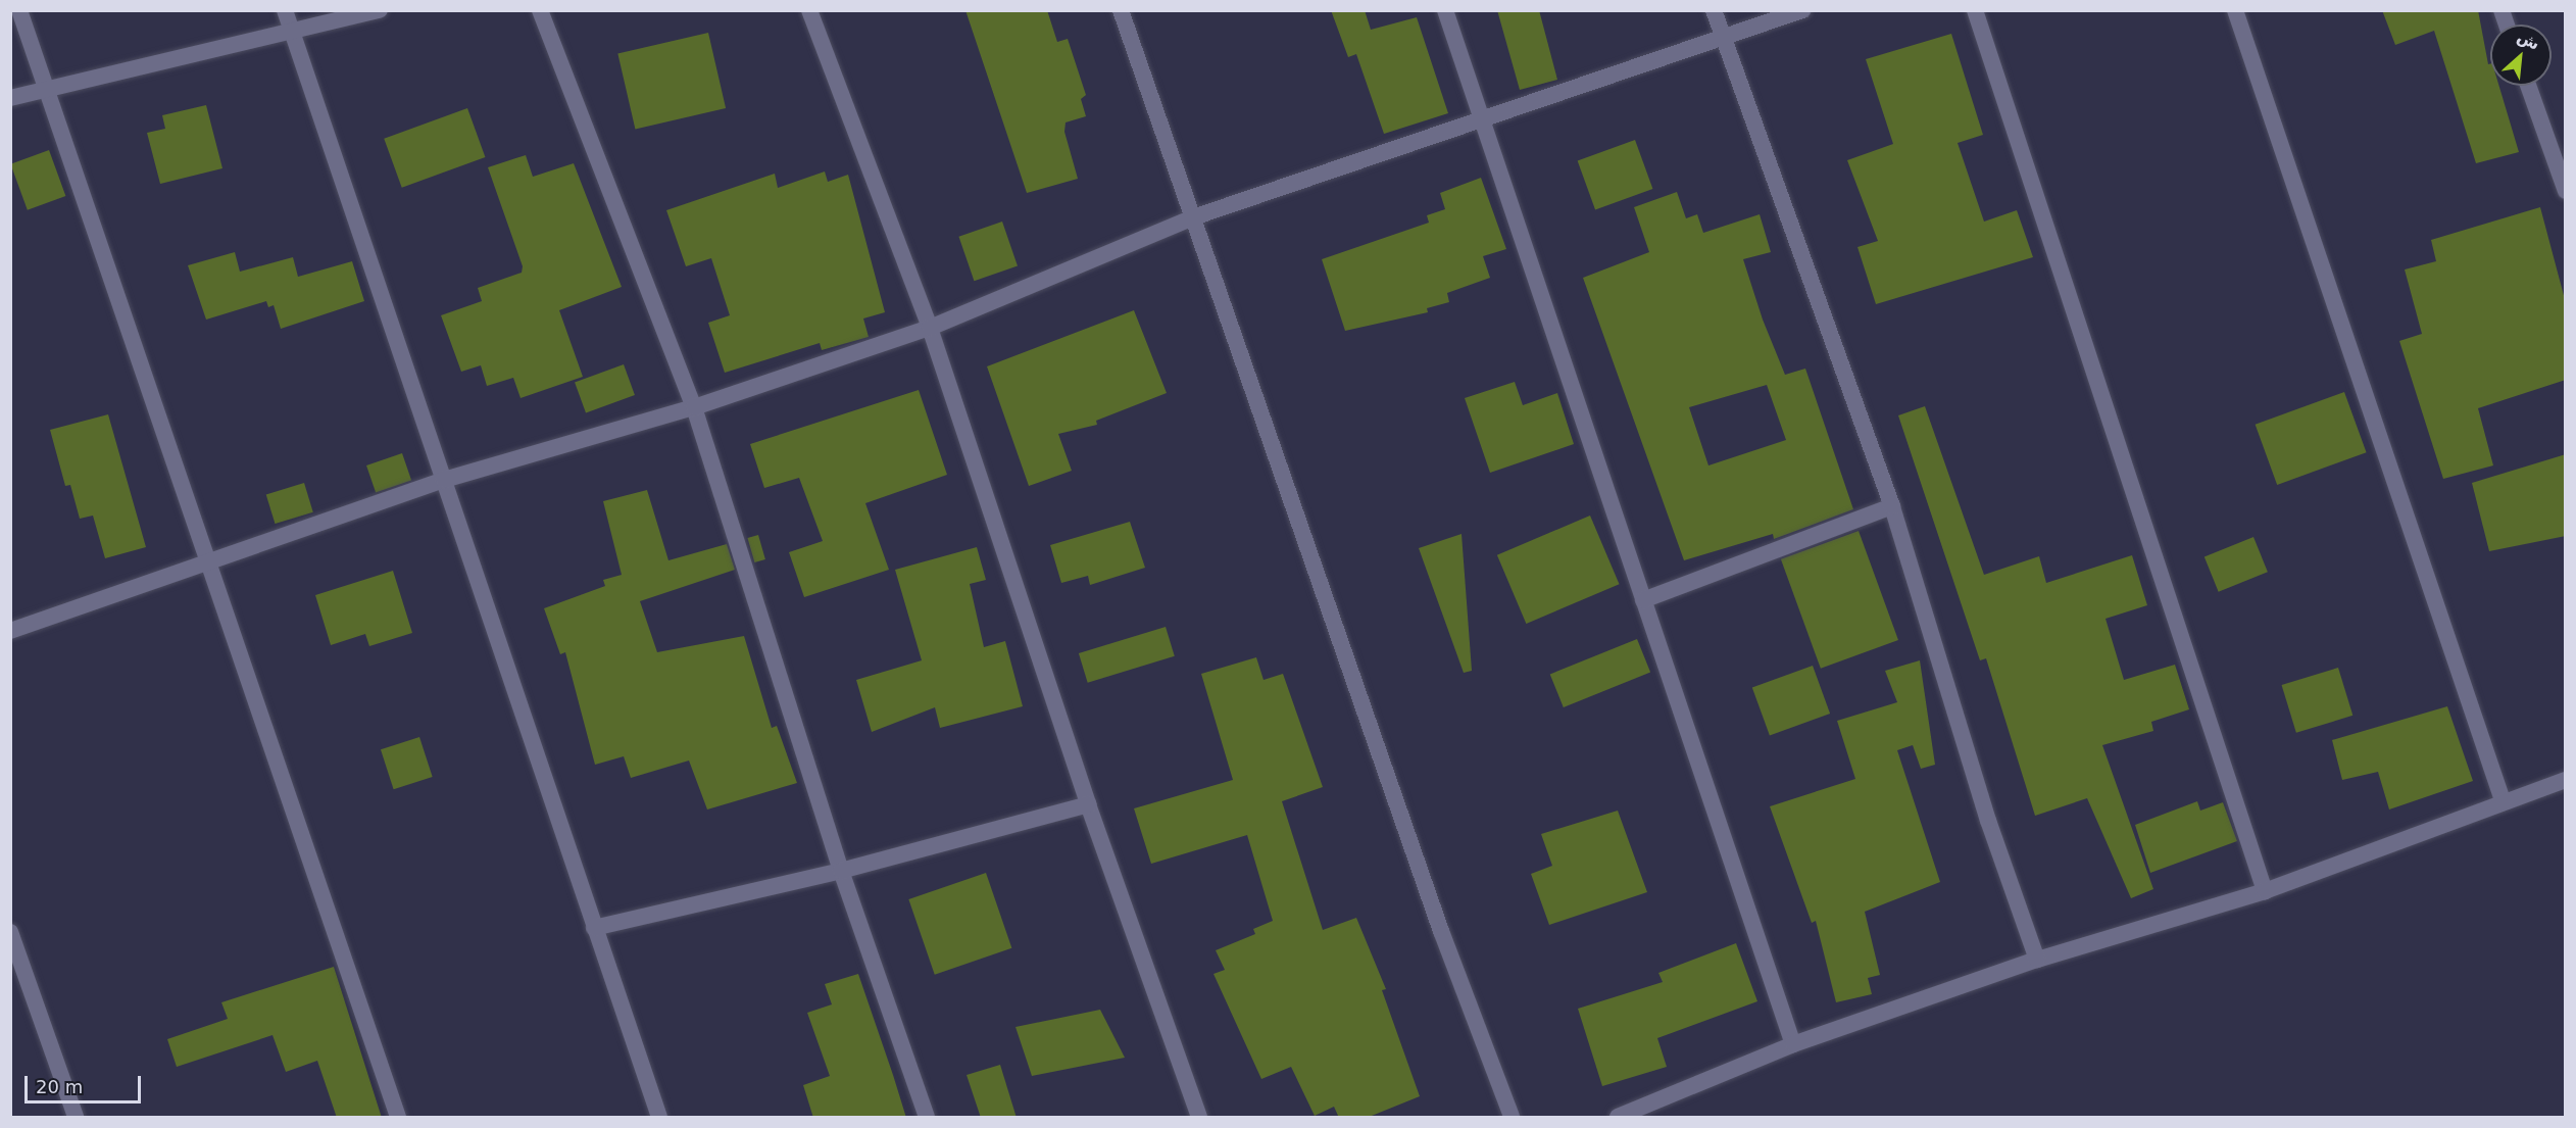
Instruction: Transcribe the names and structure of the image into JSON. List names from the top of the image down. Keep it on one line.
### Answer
{"scale_bar":"20 m","north":"top right"}
